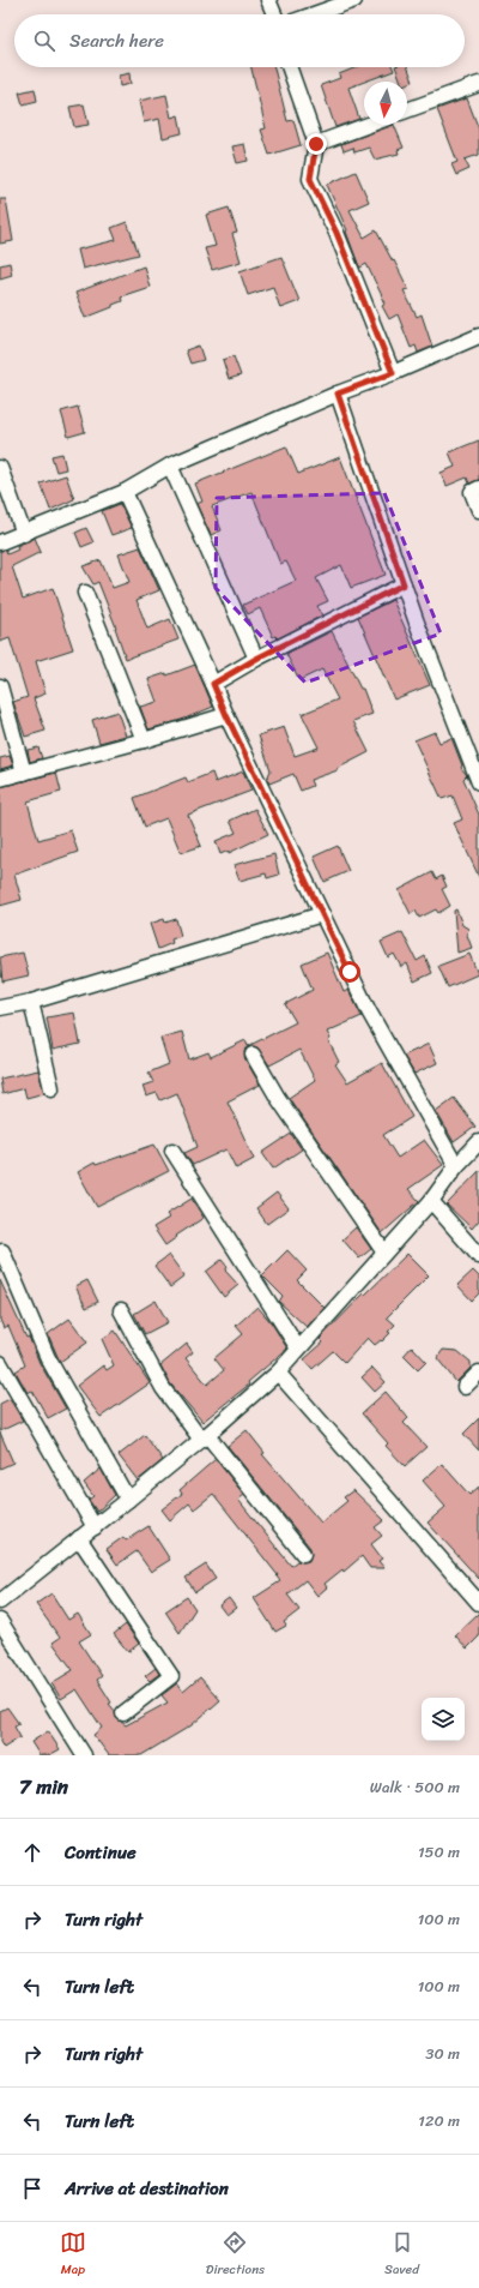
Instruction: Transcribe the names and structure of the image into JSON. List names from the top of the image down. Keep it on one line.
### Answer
{"north":"bottom","page":{"search":"Search here","heading":["7 min","Walk · 500 m"],"list":[["Continue","150 m"],["Turn right","100 m"],["Turn left","100 m"],["Turn right","30 m"],["Turn left","120 m"],"Arrive at destination"],"nav":["Map","Directions","Saved"]}}
